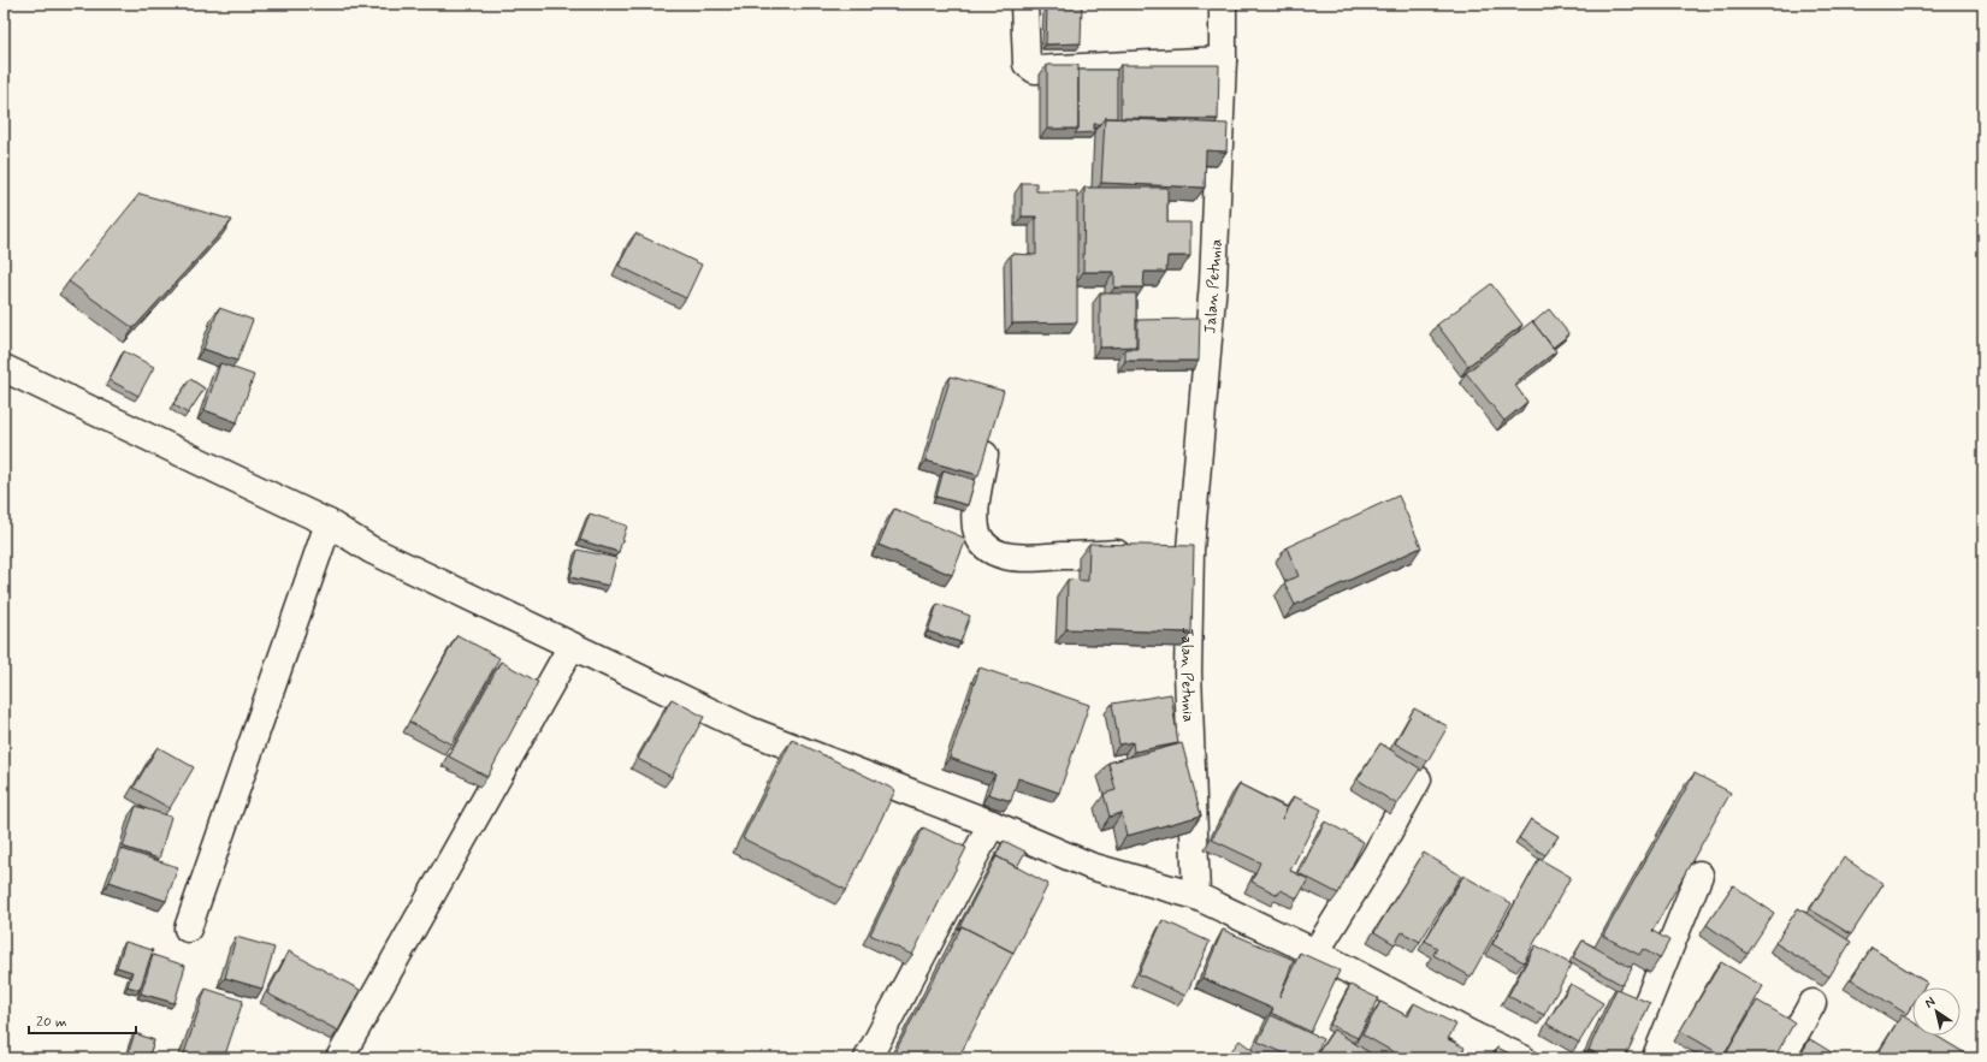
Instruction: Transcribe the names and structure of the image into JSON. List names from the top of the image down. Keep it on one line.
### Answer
{"streets":{"street":["Jalan Petunia"]},"scale_bar":"20 m","north":"top left"}
